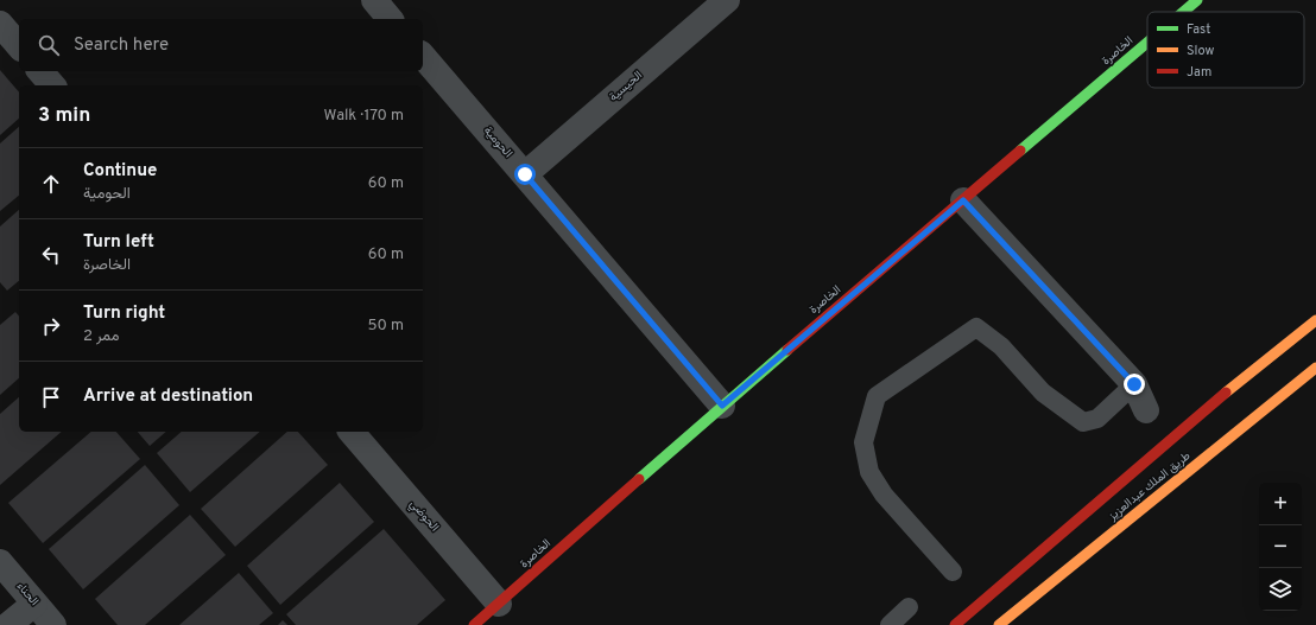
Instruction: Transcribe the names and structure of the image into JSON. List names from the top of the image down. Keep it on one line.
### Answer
{"streets":{"street":["الخاصرة","الحيسية","الحومية","طريق الملك عبدالعزيز","الحوضي","الحناء"]},"crossings":[["الخاصرة","الحومية"],["الخاصرة","الحوضي"],["الحيسية","الحومية"]],"legend":["Fast","Slow","Jam"],"page":{"search":"Search here","heading":["3 min","Walk · 170 m"],"list":[["Continue","الحومية","60 m"],["Turn left","الخاصرة","60 m"],["Turn right","ممر 2","50 m"],"Arrive at destination"],"map_buttons":["+","−"]}}
